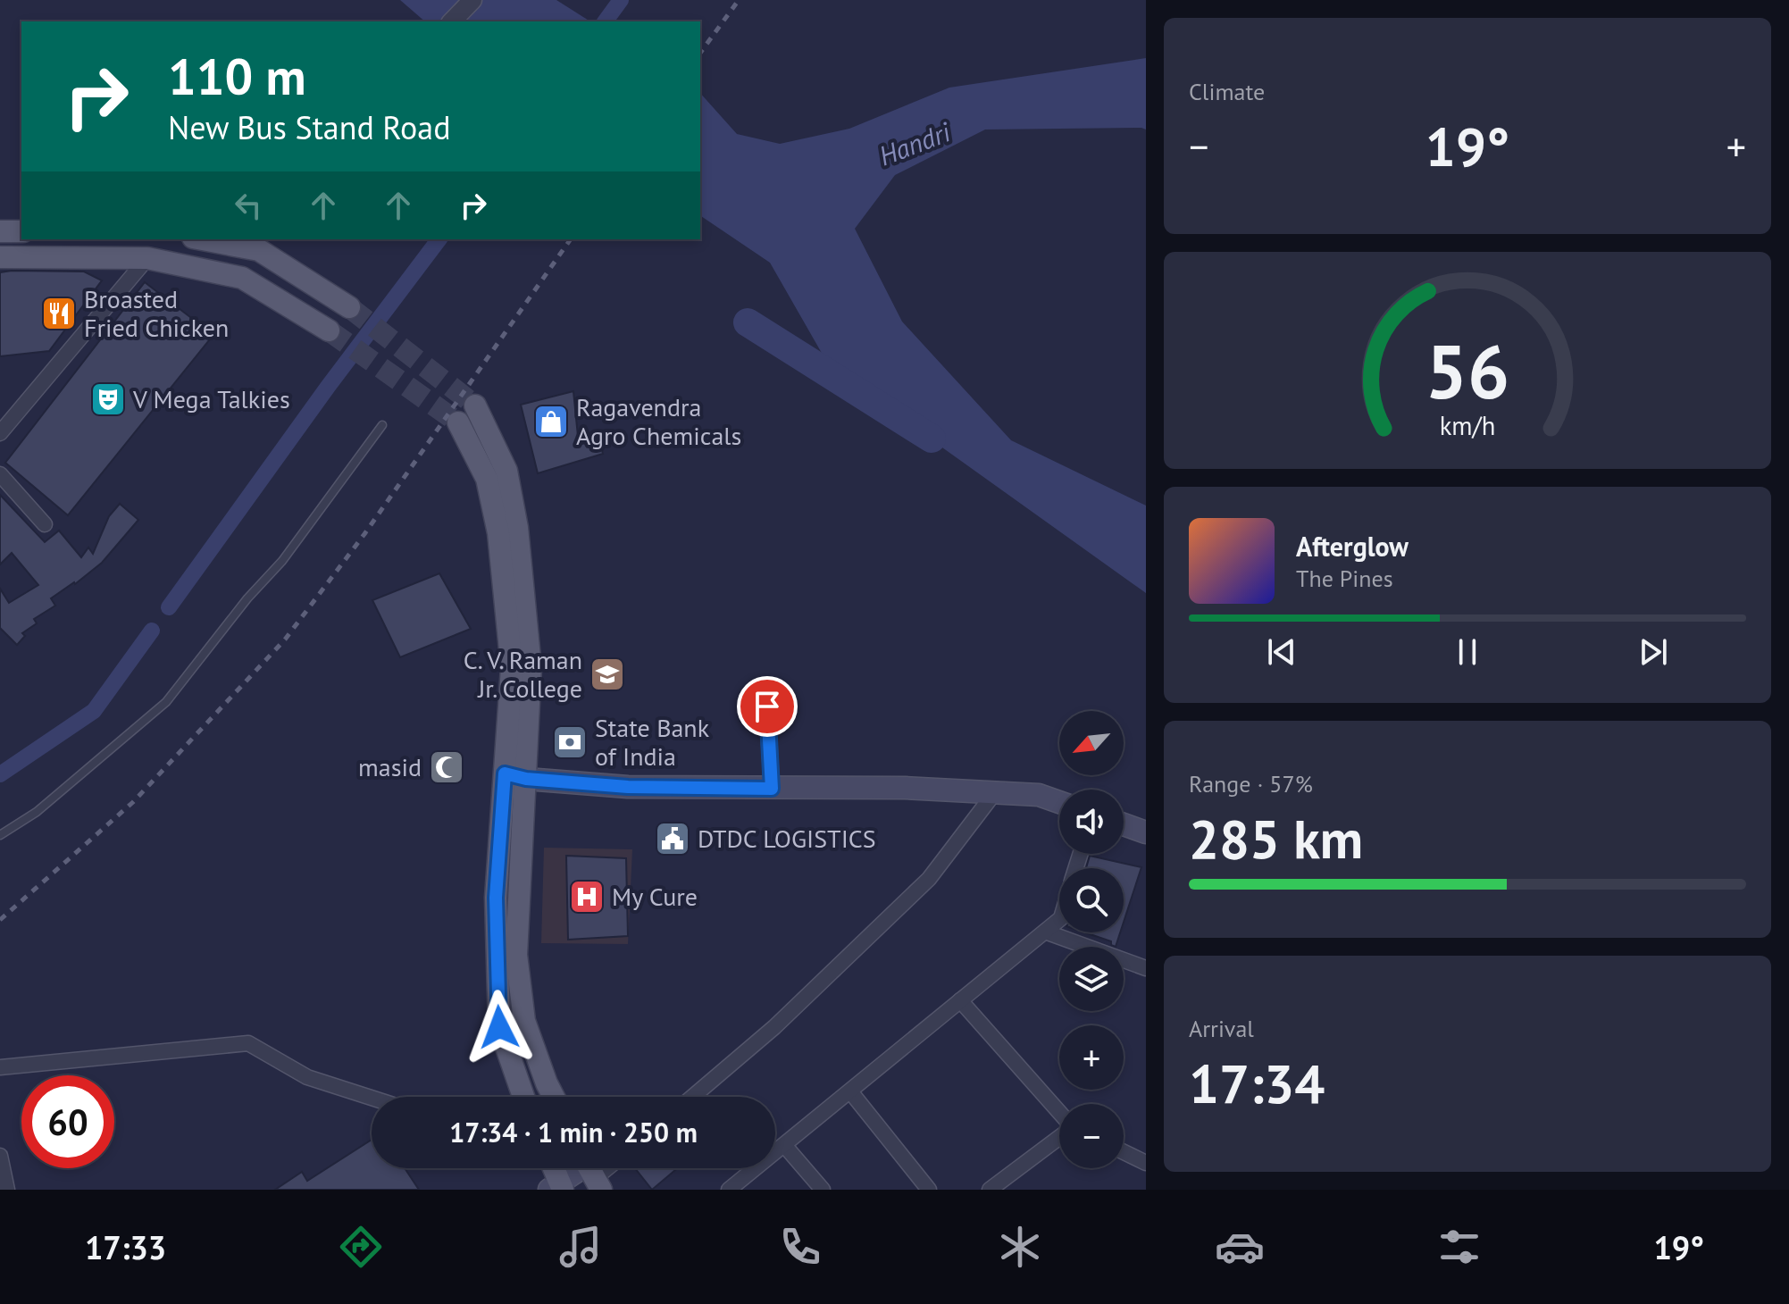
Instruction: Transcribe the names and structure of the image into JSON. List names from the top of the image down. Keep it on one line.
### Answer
{"water":["Handri"],"places":{"restaurant":["Broasted Fried Chicken"],"theatre":["V Mega Talkies"],"shop":["Ragavendra Agro Chemicals"],"school or university":["C. V. Raman Jr. College"],"bank":["State Bank of India"],"mosque":["masid"],"public building":["DTDC LOGISTICS"],"hospital":["My Cure"]},"north":"bottom left","page":{"tile":["Climate",["Range · 57%","285 km"],["Arrival","17:34"]],"turn":["110 m","New Bus Stand Road"],"heat":["−","19°","+"],"song":["Afterglow","The Pines"],"map_buttons":["+","−"],"limit":"60","trip":"17:34 · 1 min · 250 m","tabs":["17:33","19°"],"gauge":["56","km/h"]}}
